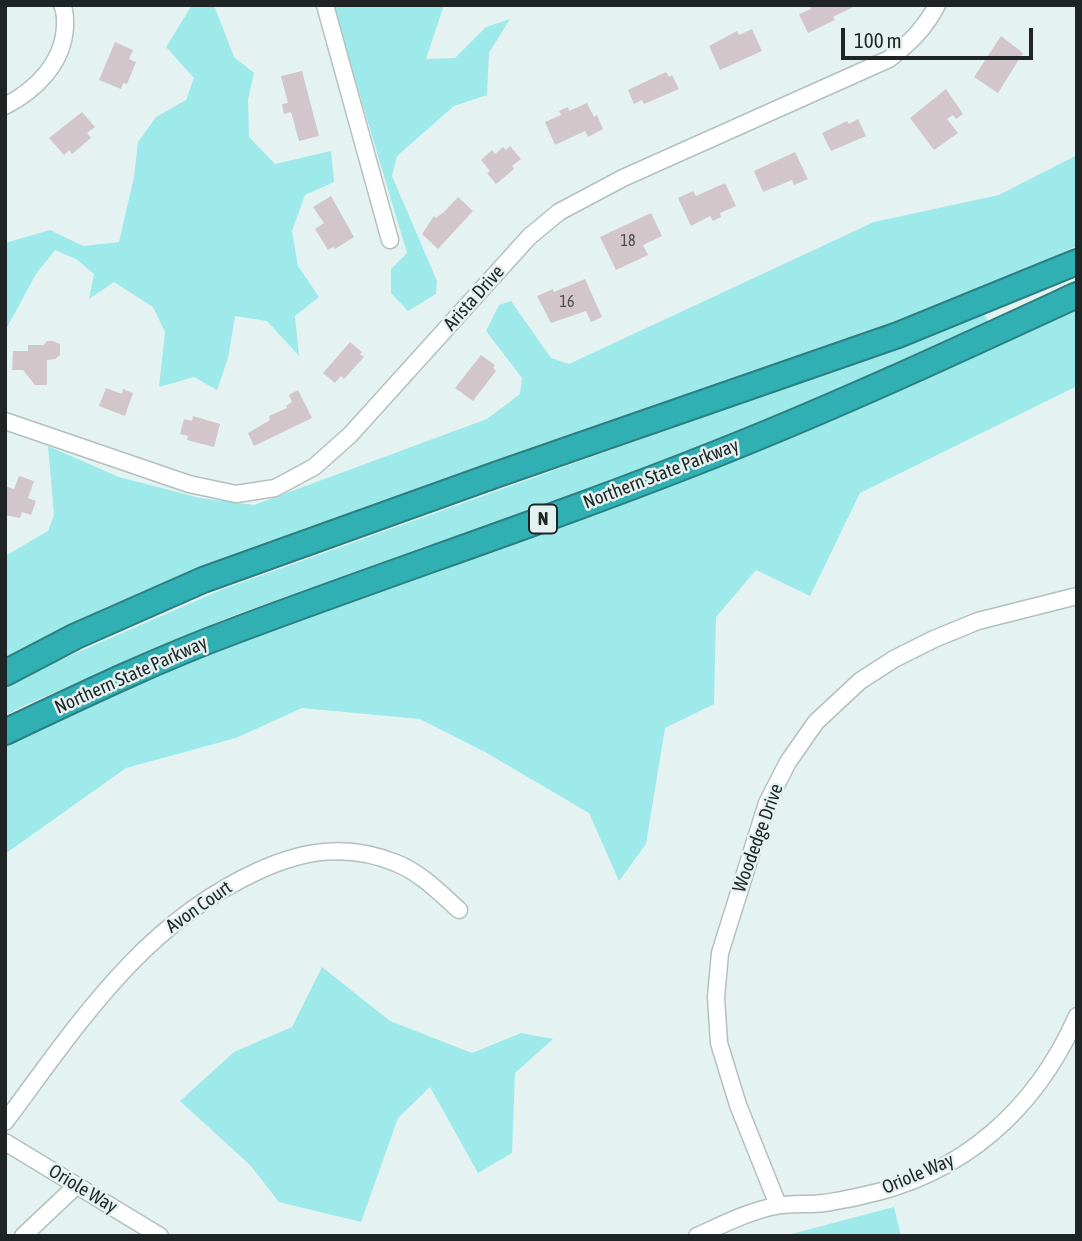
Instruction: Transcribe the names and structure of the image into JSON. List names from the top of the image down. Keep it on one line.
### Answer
{"streets":{"highway":["Northern State Parkway","N"],"street":["Arista Drive","Woodedge Drive","Avon Court","Oriole Way"]},"crossings":[["Woodedge Drive","Oriole Way"]],"house_numbers":["18","16"],"scale_bar":"100 m"}
